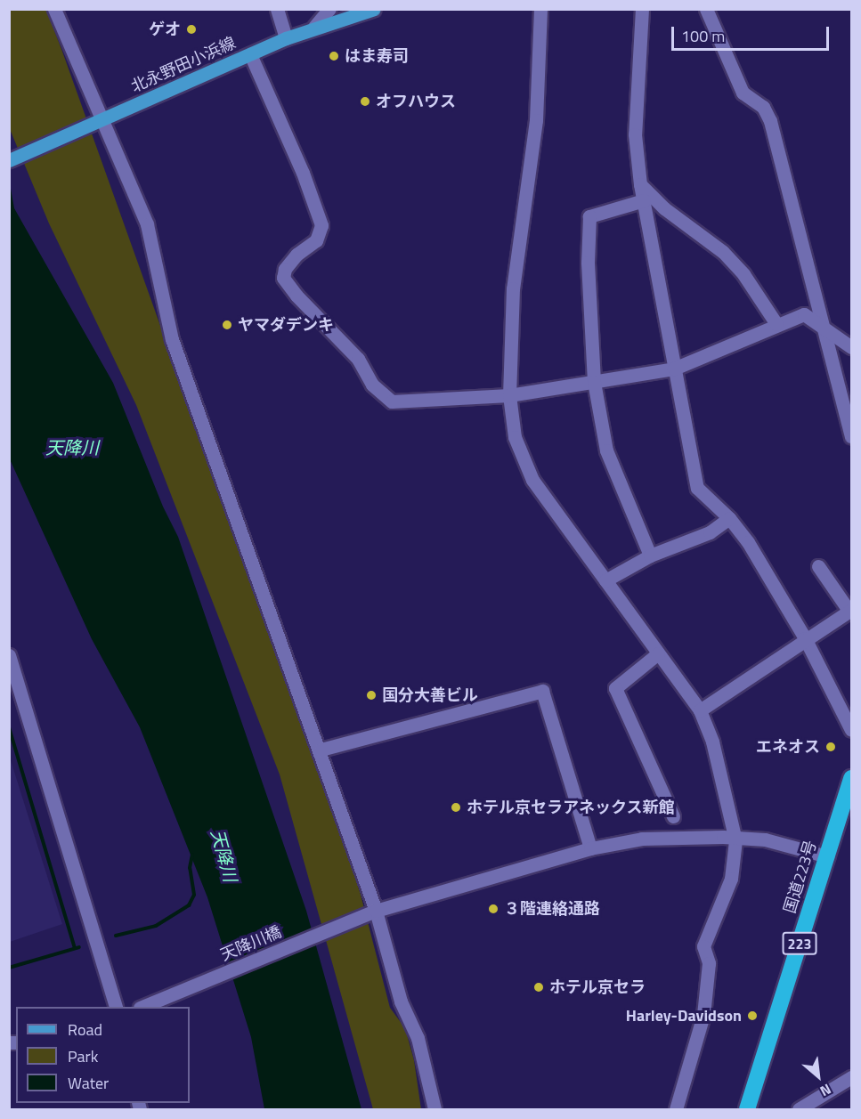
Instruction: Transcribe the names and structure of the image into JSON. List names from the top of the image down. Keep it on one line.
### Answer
{"streets":{"highway":["国道223号","223"],"main road":["北永野田小浜線"],"street":["天降川橋"]},"crossings":[["国道223号","天降川橋"]],"water":["天降川"],"places":["ゲオ","はま寿司","オフハウス","ヤマダデンキ","国分大善ビル","エネオス","ホテル京セラアネックス新館","３階連絡通路","ホテル京セラ","Harley-Davidson"],"legend":["Road","Park","Water"],"scale_bar":"100 m","north":"bottom right"}
